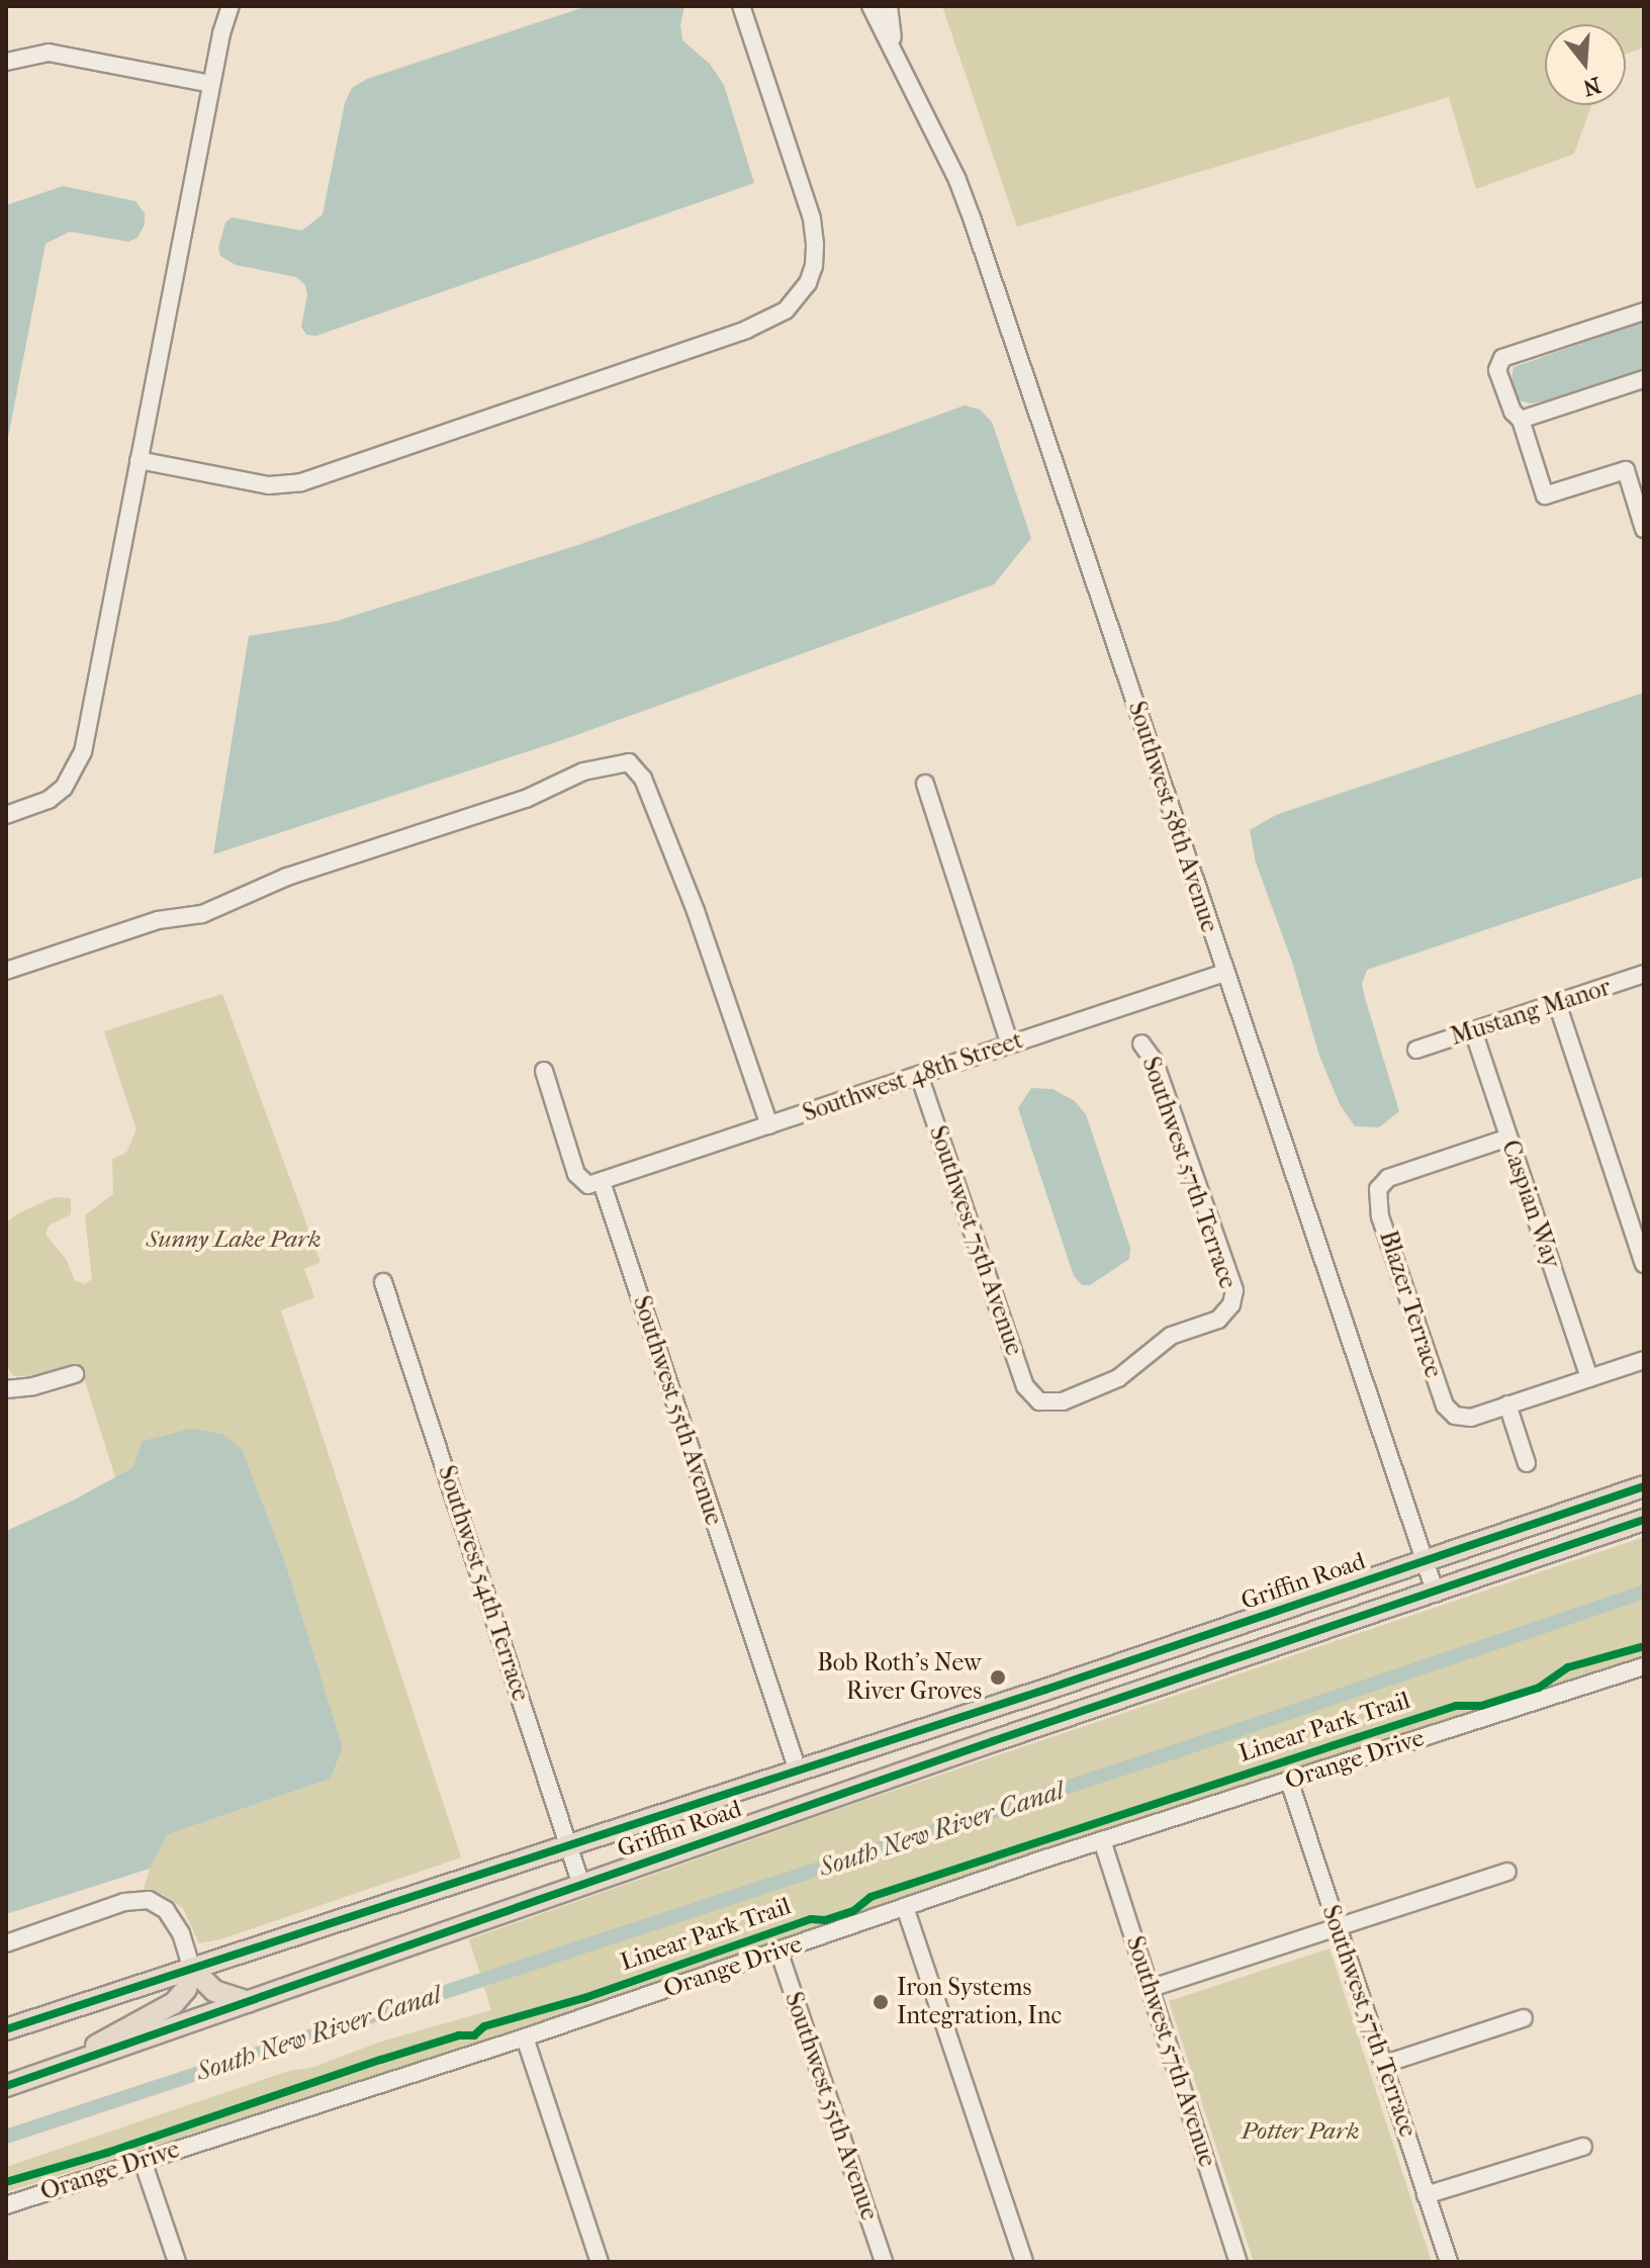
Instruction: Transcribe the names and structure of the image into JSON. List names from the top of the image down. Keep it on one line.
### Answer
{"streets":{"main road":["Griffin Road"],"street":["Southwest 58th Avenue","Mustang Manor","Southwest 48th Street","Southwest 57th Terrace","Caspian Way","Southwest 75th Avenue","Blazer Terrace","Southwest 55th Avenue","Southwest 54th Terrace","Orange Drive","Southwest 57th Avenue"],"cycle path":["Linear Park Trail"]},"crossings":[["Southwest 58th Avenue","Southwest 48th Street"],["Southwest 58th Avenue","Griffin Road"],["Mustang Manor","Caspian Way"],["Southwest 48th Street","Southwest 75th Avenue"],["Southwest 48th Street","Southwest 55th Avenue"],["Southwest 57th Terrace","Southwest 75th Avenue"],["Southwest 57th Terrace","Orange Drive"],["Caspian Way","Blazer Terrace"],["Southwest 55th Avenue","Griffin Road"],["Southwest 55th Avenue","Orange Drive"],["Griffin Road","Southwest 54th Terrace"],["Orange Drive","Southwest 57th Avenue"]],"water":["South New River Canal"],"parks":["Sunny Lake Park","Potter Park"],"places":["Bob Roth's New River Groves","Iron Systems Integration, Inc"],"north":"bottom"}
